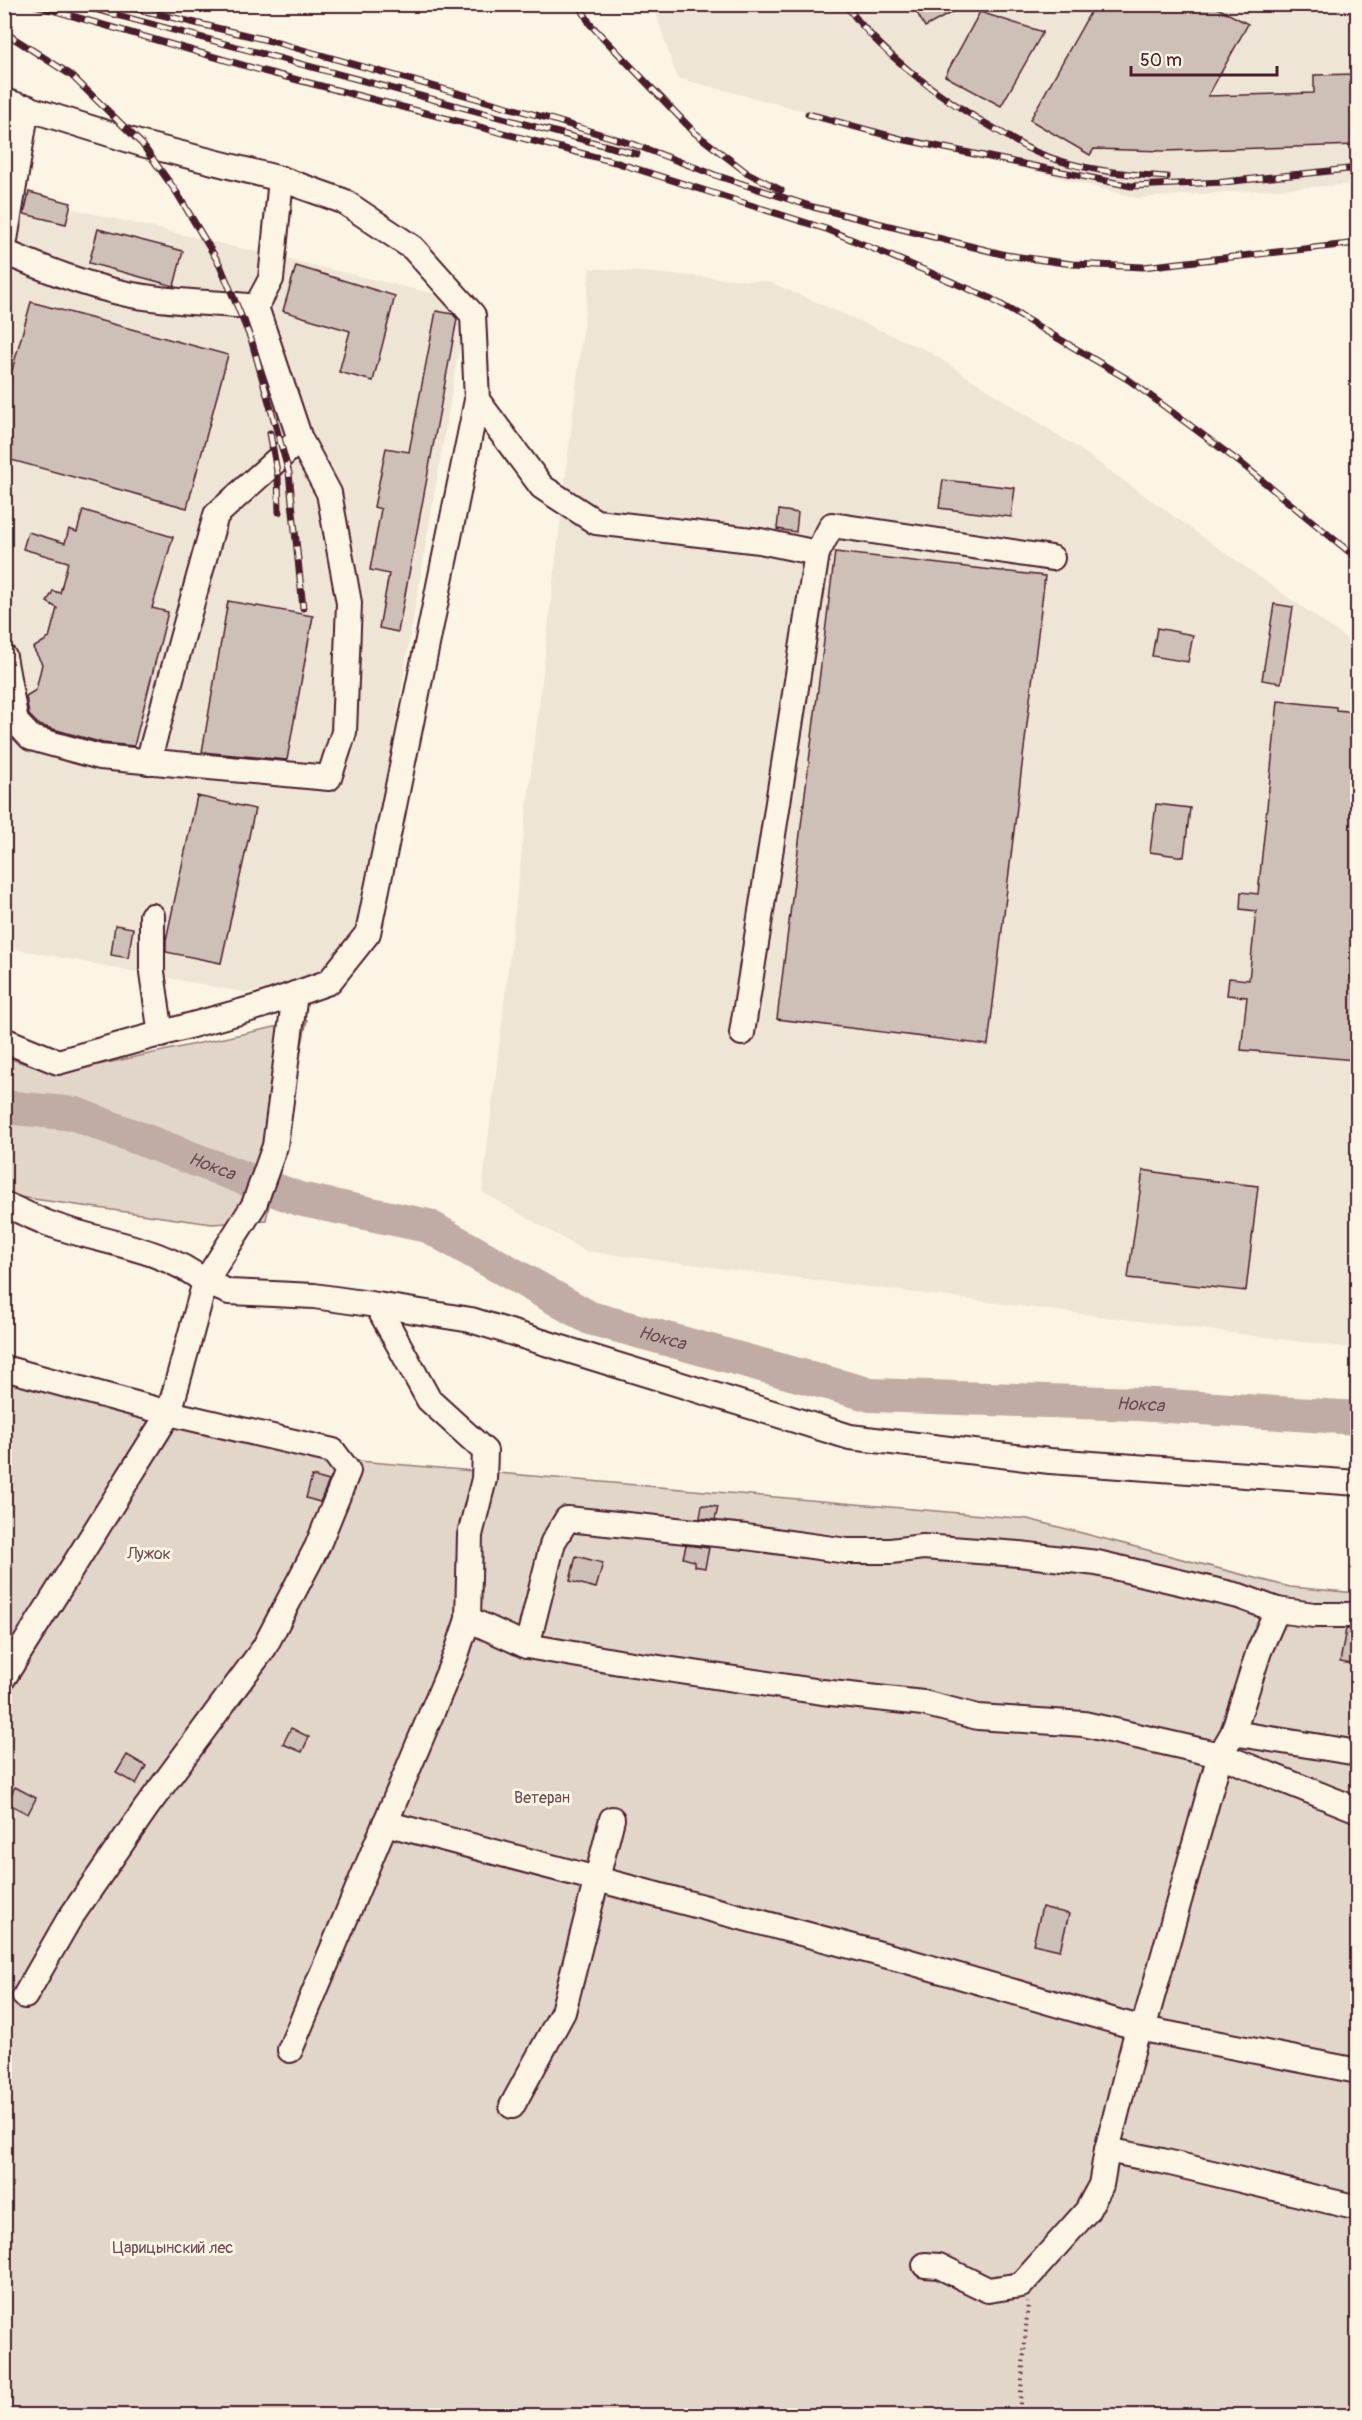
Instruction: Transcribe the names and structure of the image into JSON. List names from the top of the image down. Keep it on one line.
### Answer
{"water":["Нокса"],"parks":["Лужок","Ветеран","Царицынский лес"],"scale_bar":"50 m"}
